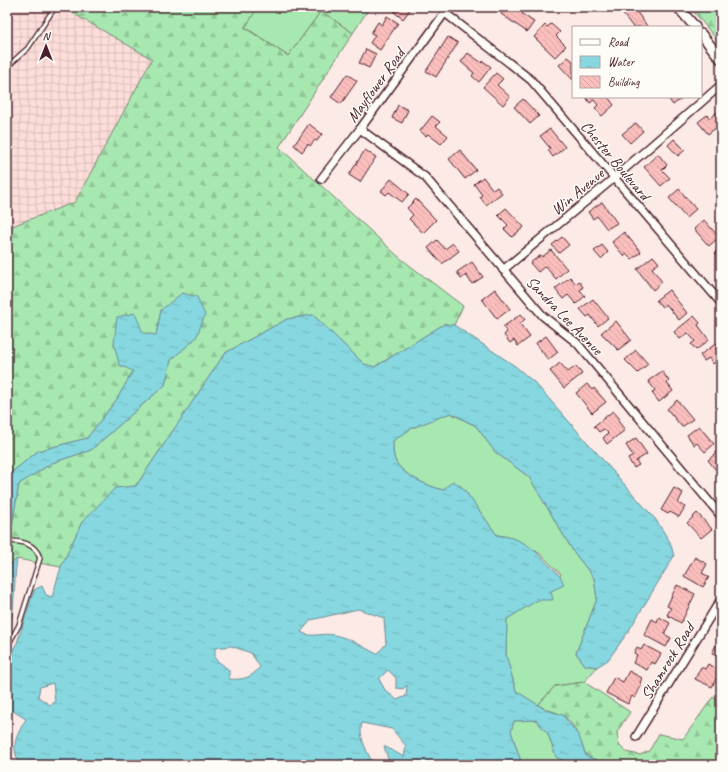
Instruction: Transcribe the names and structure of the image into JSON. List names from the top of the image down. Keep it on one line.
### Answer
{"streets":{"street":["Mayflower Road","Chester Boulevard","Win Avenue","Sandra Lee Avenue","Shamrock Road"]},"crossings":[["Mayflower Road","Chester Boulevard"],["Mayflower Road","Sandra Lee Avenue"],["Chester Boulevard","Win Avenue"],["Win Avenue","Sandra Lee Avenue"]],"legend":["Road","Water","Building"],"north":"top"}
